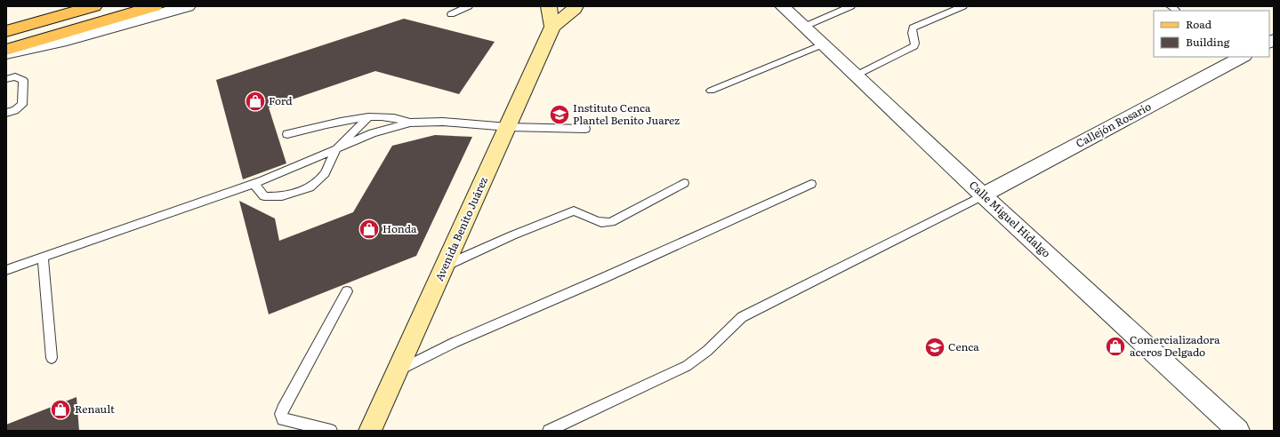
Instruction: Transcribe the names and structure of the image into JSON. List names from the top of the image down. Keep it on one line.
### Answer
{"streets":{"main road":["Avenida Benito Juárez"],"street":["Callejón Rosario","Calle Miguel Hidalgo"]},"crossings":[["Callejón Rosario","Calle Miguel Hidalgo"]],"places":{"shop":["Ford","Honda","Comercializadora aceros Delgado","Renault"],"school or university":["Instituto Cenca Plantel Benito Juarez","Cenca"]},"legend":["Road","Building"]}
